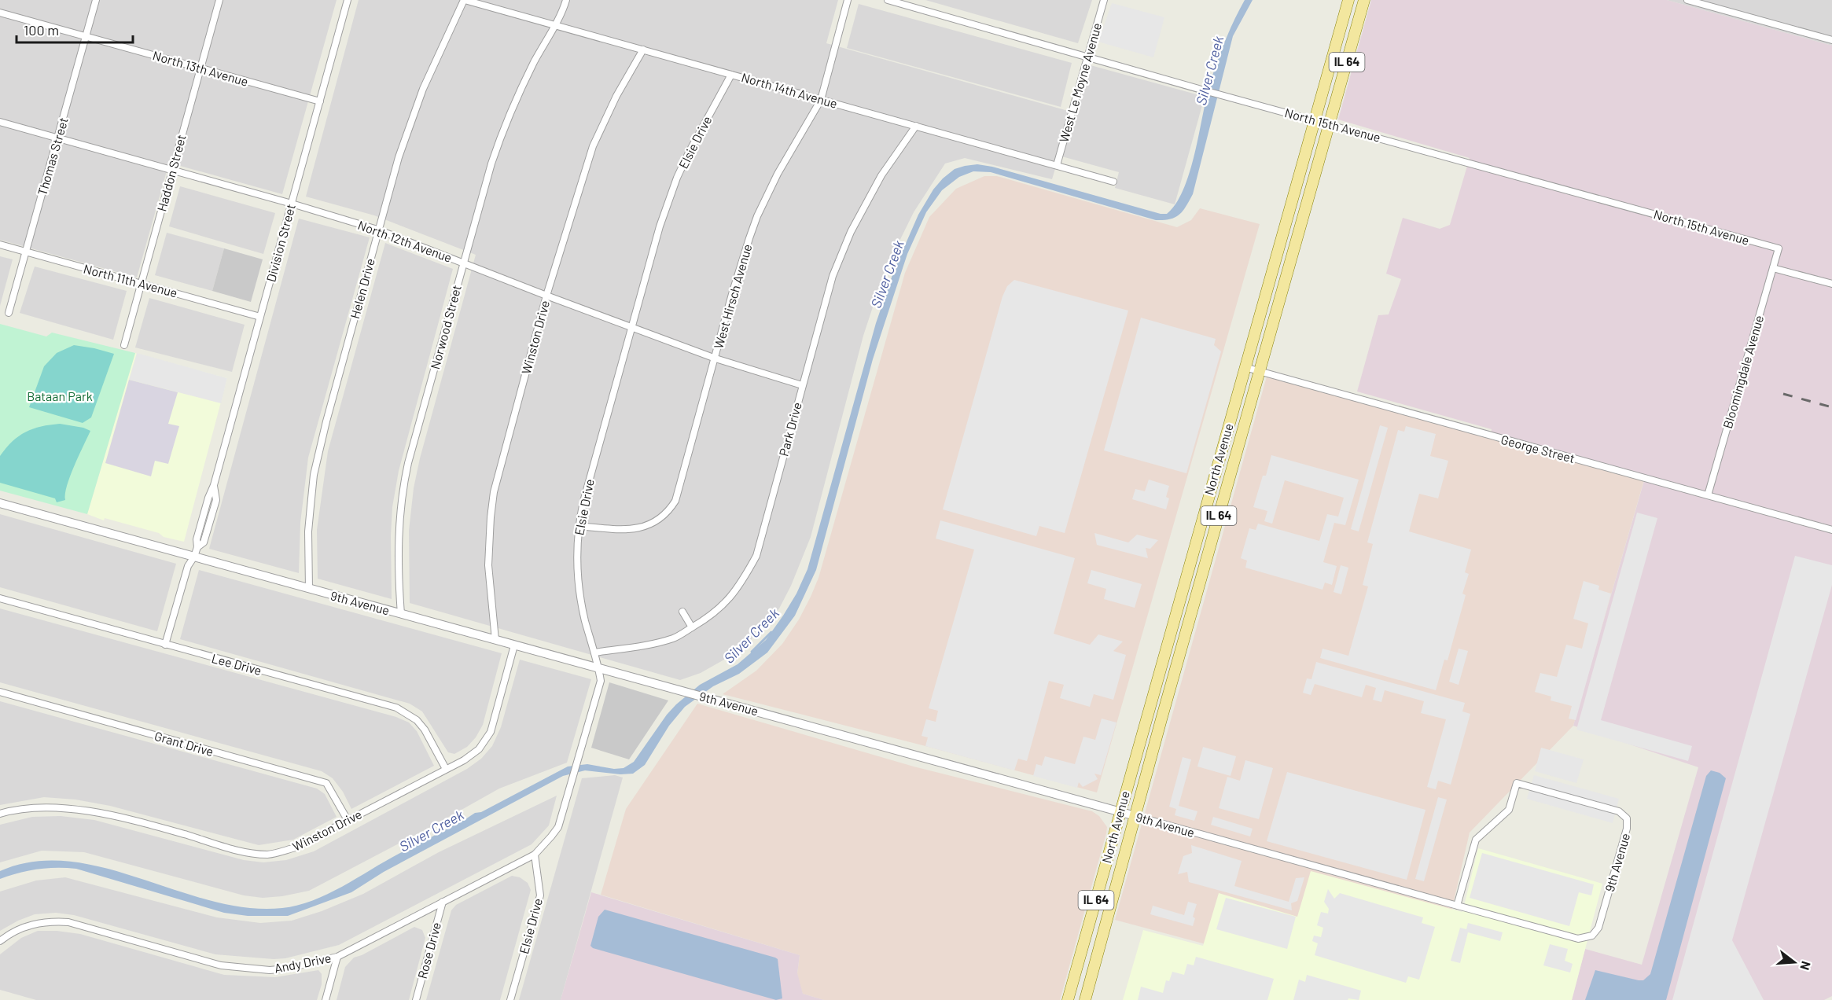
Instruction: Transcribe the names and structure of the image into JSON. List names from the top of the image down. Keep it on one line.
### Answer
{"streets":{"main road":["IL 64","North Avenue"],"street":["North 13th Avenue","West Le Moyne Avenue","North 14th Avenue","North 15th Avenue","Elsie Drive","Thomas Street","Haddon Street","North 12th Avenue","Division Street","North 11th Avenue","Helen Drive","West Hirsch Avenue","Norwood Street","Winston Drive","Bloomingdale Avenue","Park Drive","George Street","9th Avenue","Lee Drive","Grant Drive","Rose Drive","Andy Drive"]},"crossings":[["North 13th Avenue","Thomas Street"],["North 13th Avenue","Haddon Street"],["North 13th Avenue","Division Street"],["West Le Moyne Avenue","North 14th Avenue"],["West Le Moyne Avenue","North 15th Avenue"],["North 14th Avenue","Elsie Drive"],["North 14th Avenue","Helen Drive"],["North 14th Avenue","West Hirsch Avenue"],["North 14th Avenue","Norwood Street"],["North 14th Avenue","Winston Drive"],["North 14th Avenue","Park Drive"],["North 15th Avenue","Bloomingdale Avenue"],["North 15th Avenue","North Avenue"],["Elsie Drive","North 12th Avenue"],["Elsie Drive","West Hirsch Avenue"],["Elsie Drive","Park Drive"],["Elsie Drive","9th Avenue"],["Elsie Drive","Andy Drive"],["Thomas Street","North 12th Avenue"],["Thomas Street","North 11th Avenue"],["Haddon Street","North 12th Avenue"],["Haddon Street","North 11th Avenue"],["North 12th Avenue","Division Street"],["North 12th Avenue","Helen Drive"],["North 12th Avenue","West Hirsch Avenue"],["North 12th Avenue","Norwood Street"],["North 12th Avenue","Winston Drive"],["North 12th Avenue","Park Drive"],["Division Street","North 11th Avenue"],["Division Street","9th Avenue"],["Division Street","Lee Drive"],["Helen Drive","9th Avenue"],["Norwood Street","9th Avenue"],["Winston Drive","9th Avenue"],["Winston Drive","Lee Drive"],["Winston Drive","Grant Drive"],["Bloomingdale Avenue","George Street"],["George Street","North Avenue"],["North Avenue","9th Avenue"],["Rose Drive","Andy Drive"]],"water":["Silver Creek"],"parks":["Bataan Park"],"scale_bar":"100 m","north":"right"}
